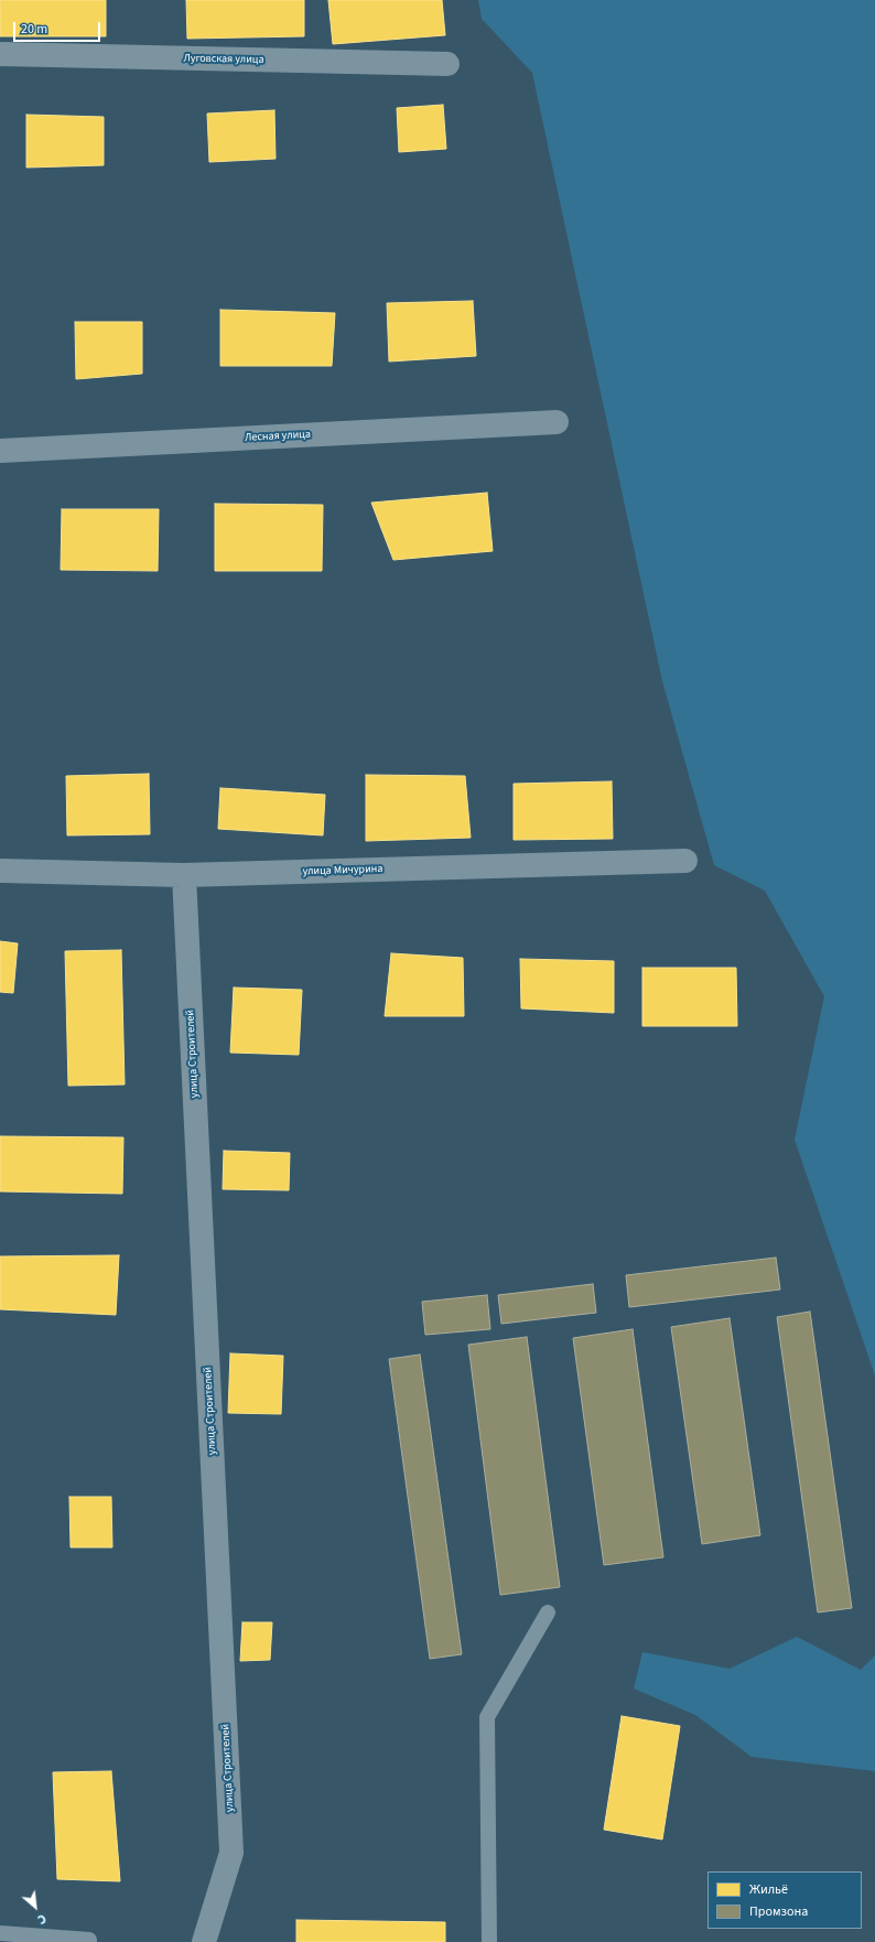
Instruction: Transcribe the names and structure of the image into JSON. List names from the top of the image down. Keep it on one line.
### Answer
{"streets":{"street":["Луговская улица","Лесная улица","улица Мичурина","улица Строителей"]},"crossings":[["улица Мичурина","улица Строителей"]],"legend":["Жильё","Промзона"],"scale_bar":"20 m","north":"bottom right"}
